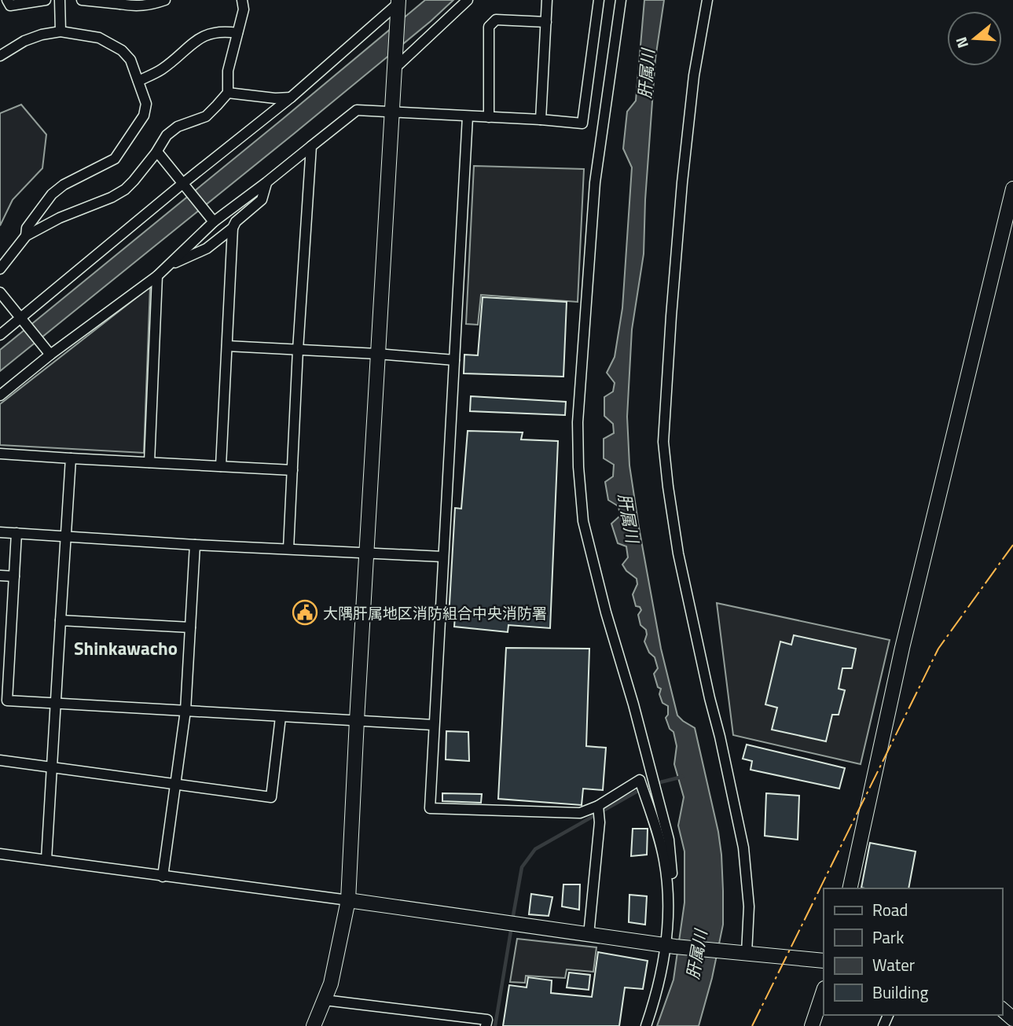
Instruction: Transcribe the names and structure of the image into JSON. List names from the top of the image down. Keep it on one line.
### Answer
{"districts":["Shinkawacho"],"water":["肝属川"],"places":{"public building":["大隅肝属地区消防組合中央消防署"]},"legend":["Road","Park","Water","Building"],"north":"left"}
